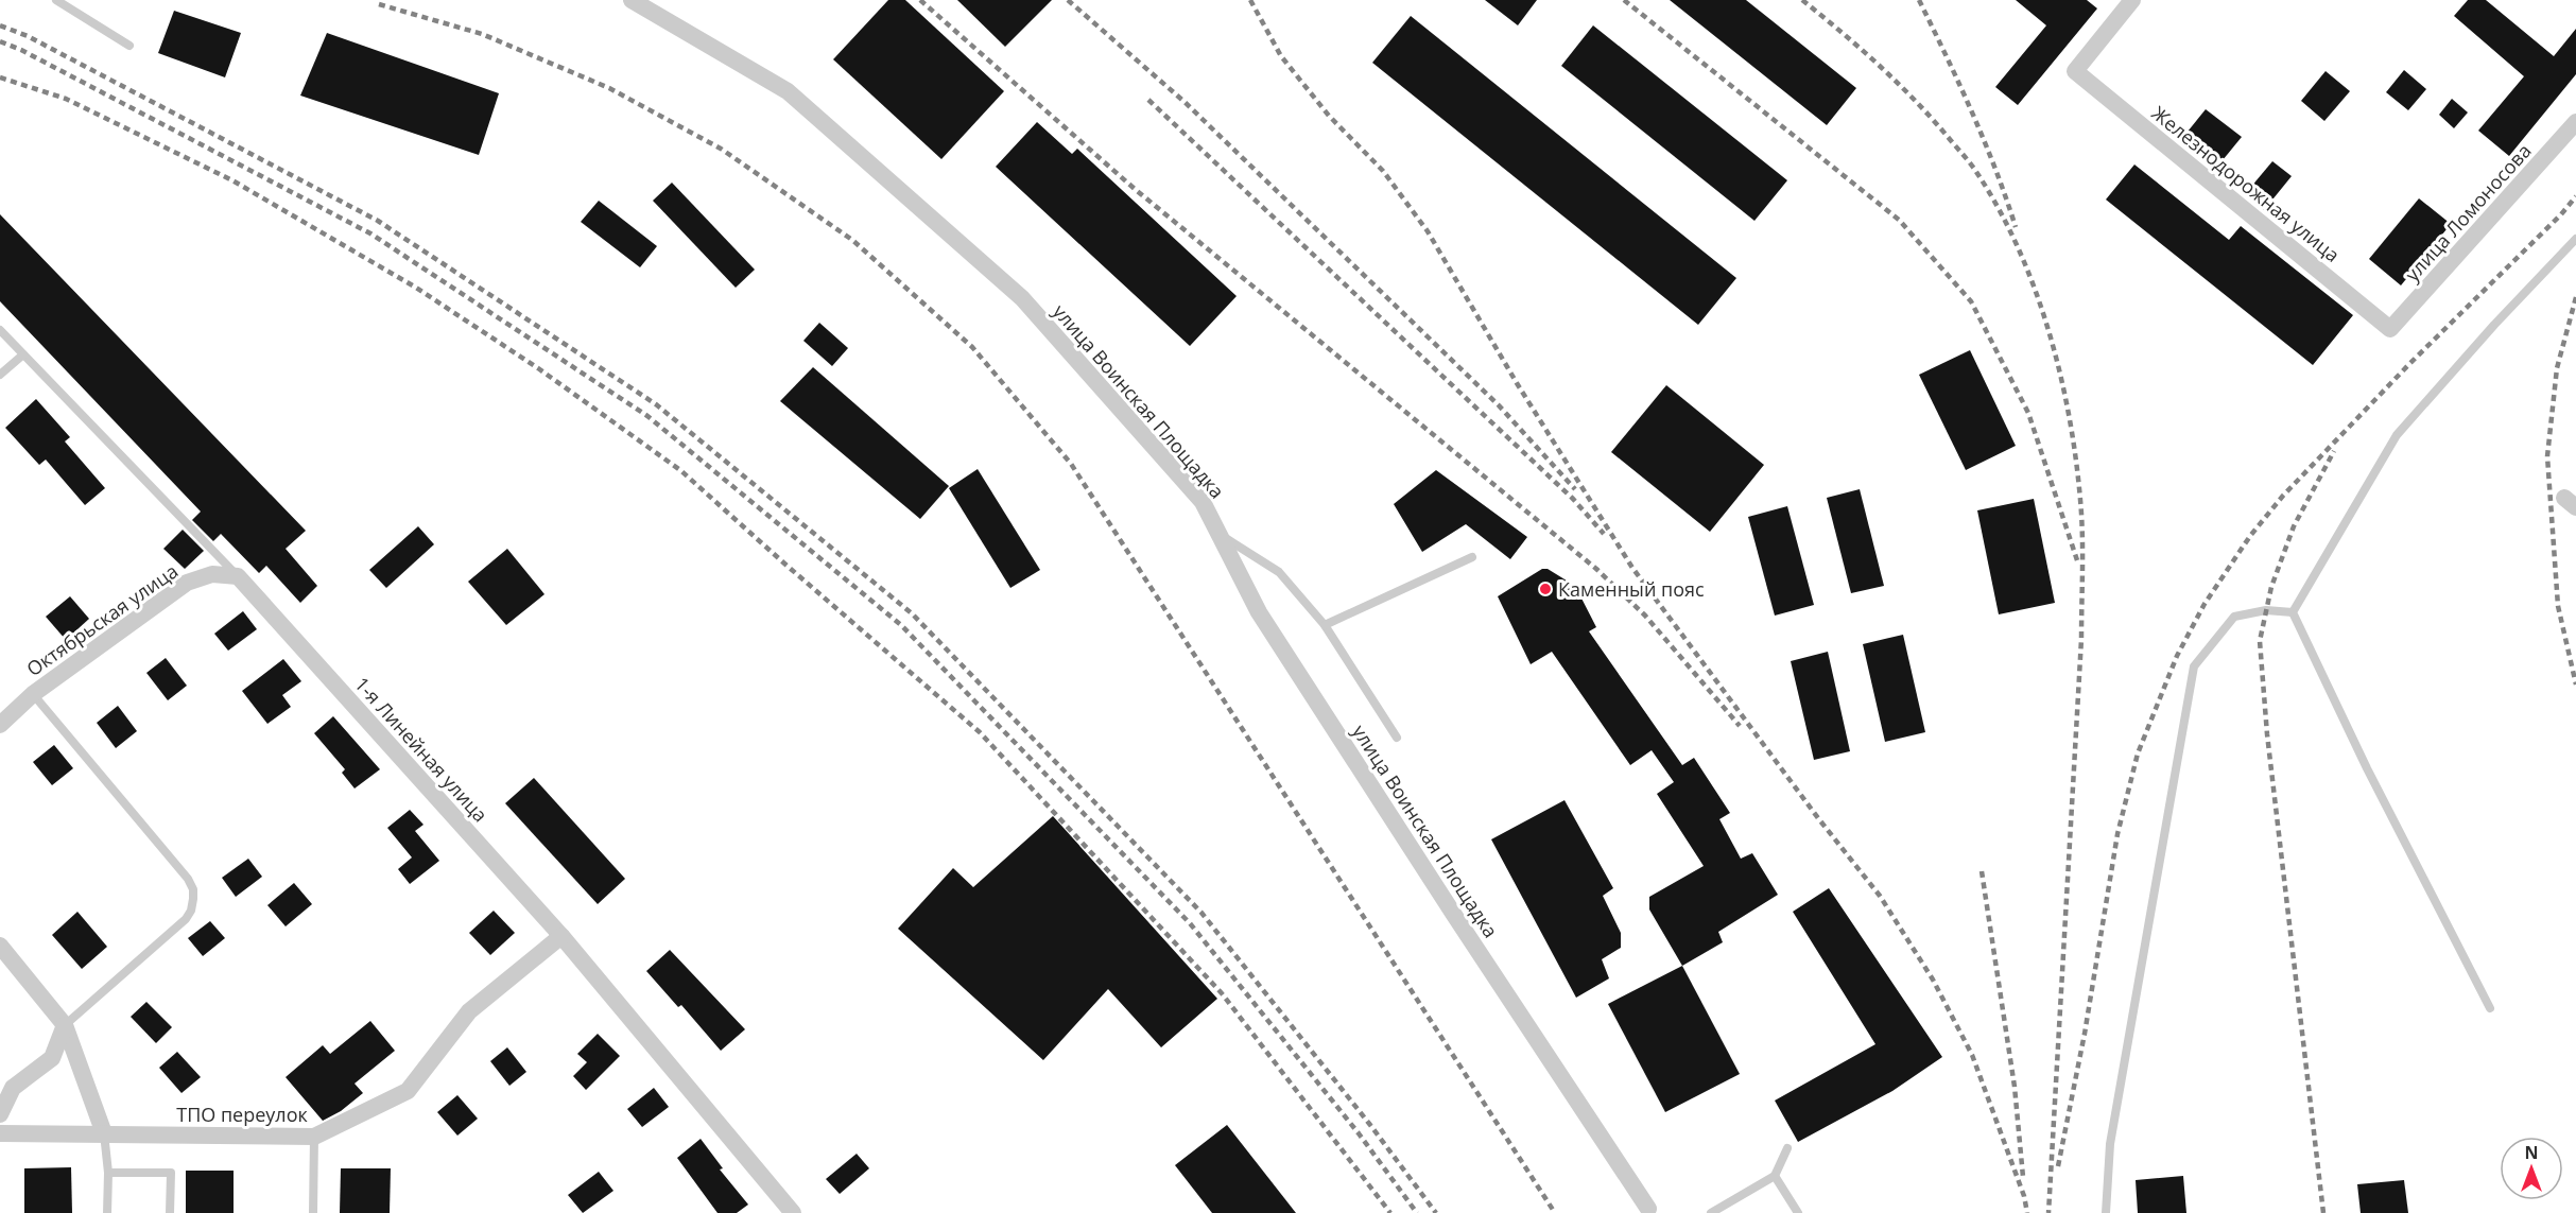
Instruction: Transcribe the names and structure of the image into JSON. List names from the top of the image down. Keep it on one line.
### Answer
{"streets":{"street":["Железнодорожная улица","улица Ломоносова","улица Воинская Площадка","Октябрьская улица","1-я Линейная улица","ТПО переулок"]},"crossings":[["Железнодорожная улица","улица Ломоносова"],["Октябрьская улица","1-я Линейная улица"],["1-я Линейная улица","ТПО переулок"]],"places":["Каменный пояс"],"north":"top"}
